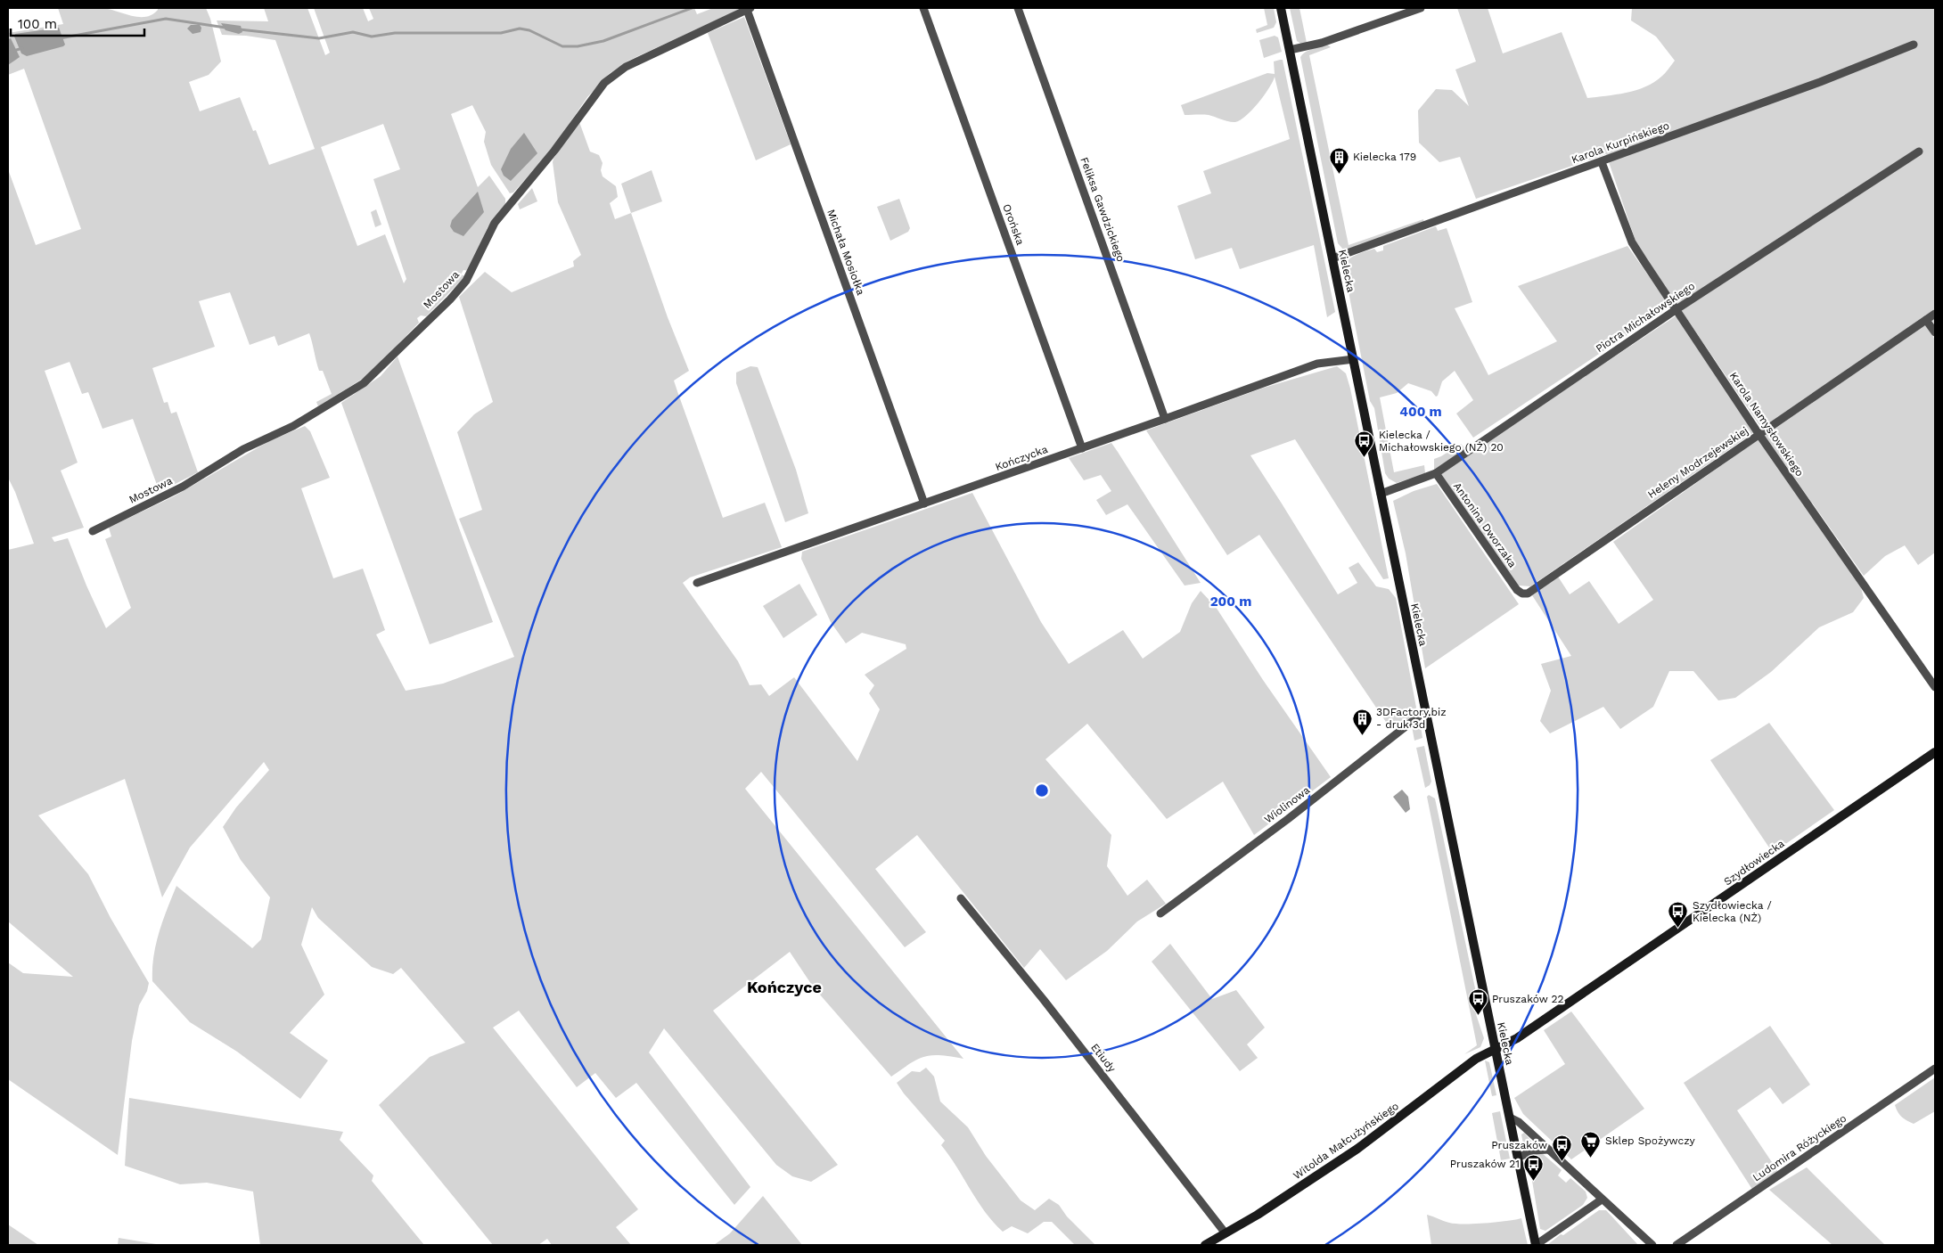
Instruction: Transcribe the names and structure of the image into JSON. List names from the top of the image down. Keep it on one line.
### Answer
{"streets":{"main road":["Kielecka","Szydłowiecka","Witolda Małcużyńskiego"],"street":["Karola Kurpińskiego","Feliksa Gawdzickiego","Orońska","Michała Mosiołka","Mostowa","Piotra Michałowskiego","Karola Namysłowskiego","Kończycka","Heleny Modrzejewskiej","Antonina Dworzaka","Wiolinowa","Etiudy","Ludomira Różyckiego"]},"crossings":[["Karola Kurpińskiego","Kielecka"],["Karola Kurpińskiego","Karola Namysłowskiego"],["Feliksa Gawdzickiego","Kończycka"],["Orońska","Kończycka"],["Michała Mosiołka","Mostowa"],["Michała Mosiołka","Kończycka"],["Kielecka","Piotra Michałowskiego"],["Kielecka","Kończycka"],["Kielecka","Wiolinowa"],["Kielecka","Szydłowiecka"],["Kielecka","Witolda Małcużyńskiego"],["Piotra Michałowskiego","Karola Namysłowskiego"],["Piotra Michałowskiego","Antonina Dworzaka"],["Karola Namysłowskiego","Heleny Modrzejewskiej"],["Heleny Modrzejewskiej","Antonina Dworzaka"],["Szydłowiecka","Witolda Małcużyńskiego"],["Etiudy","Witolda Małcużyńskiego"]],"districts":["Kończyce"],"places":{"building":["Kielecka 179","3DFactory.biz - druk 3d"],"bus stop":["Kielecka / Michałowskiego (NŻ) 20","Szydłowiecka / Kielecka (NŻ)","Pruszaków 22","Pruszaków","Pruszaków 21"],"supermarket":["Sklep Spożywczy"]},"scale_bar":"100 m","rings":["400 m","200 m"]}
